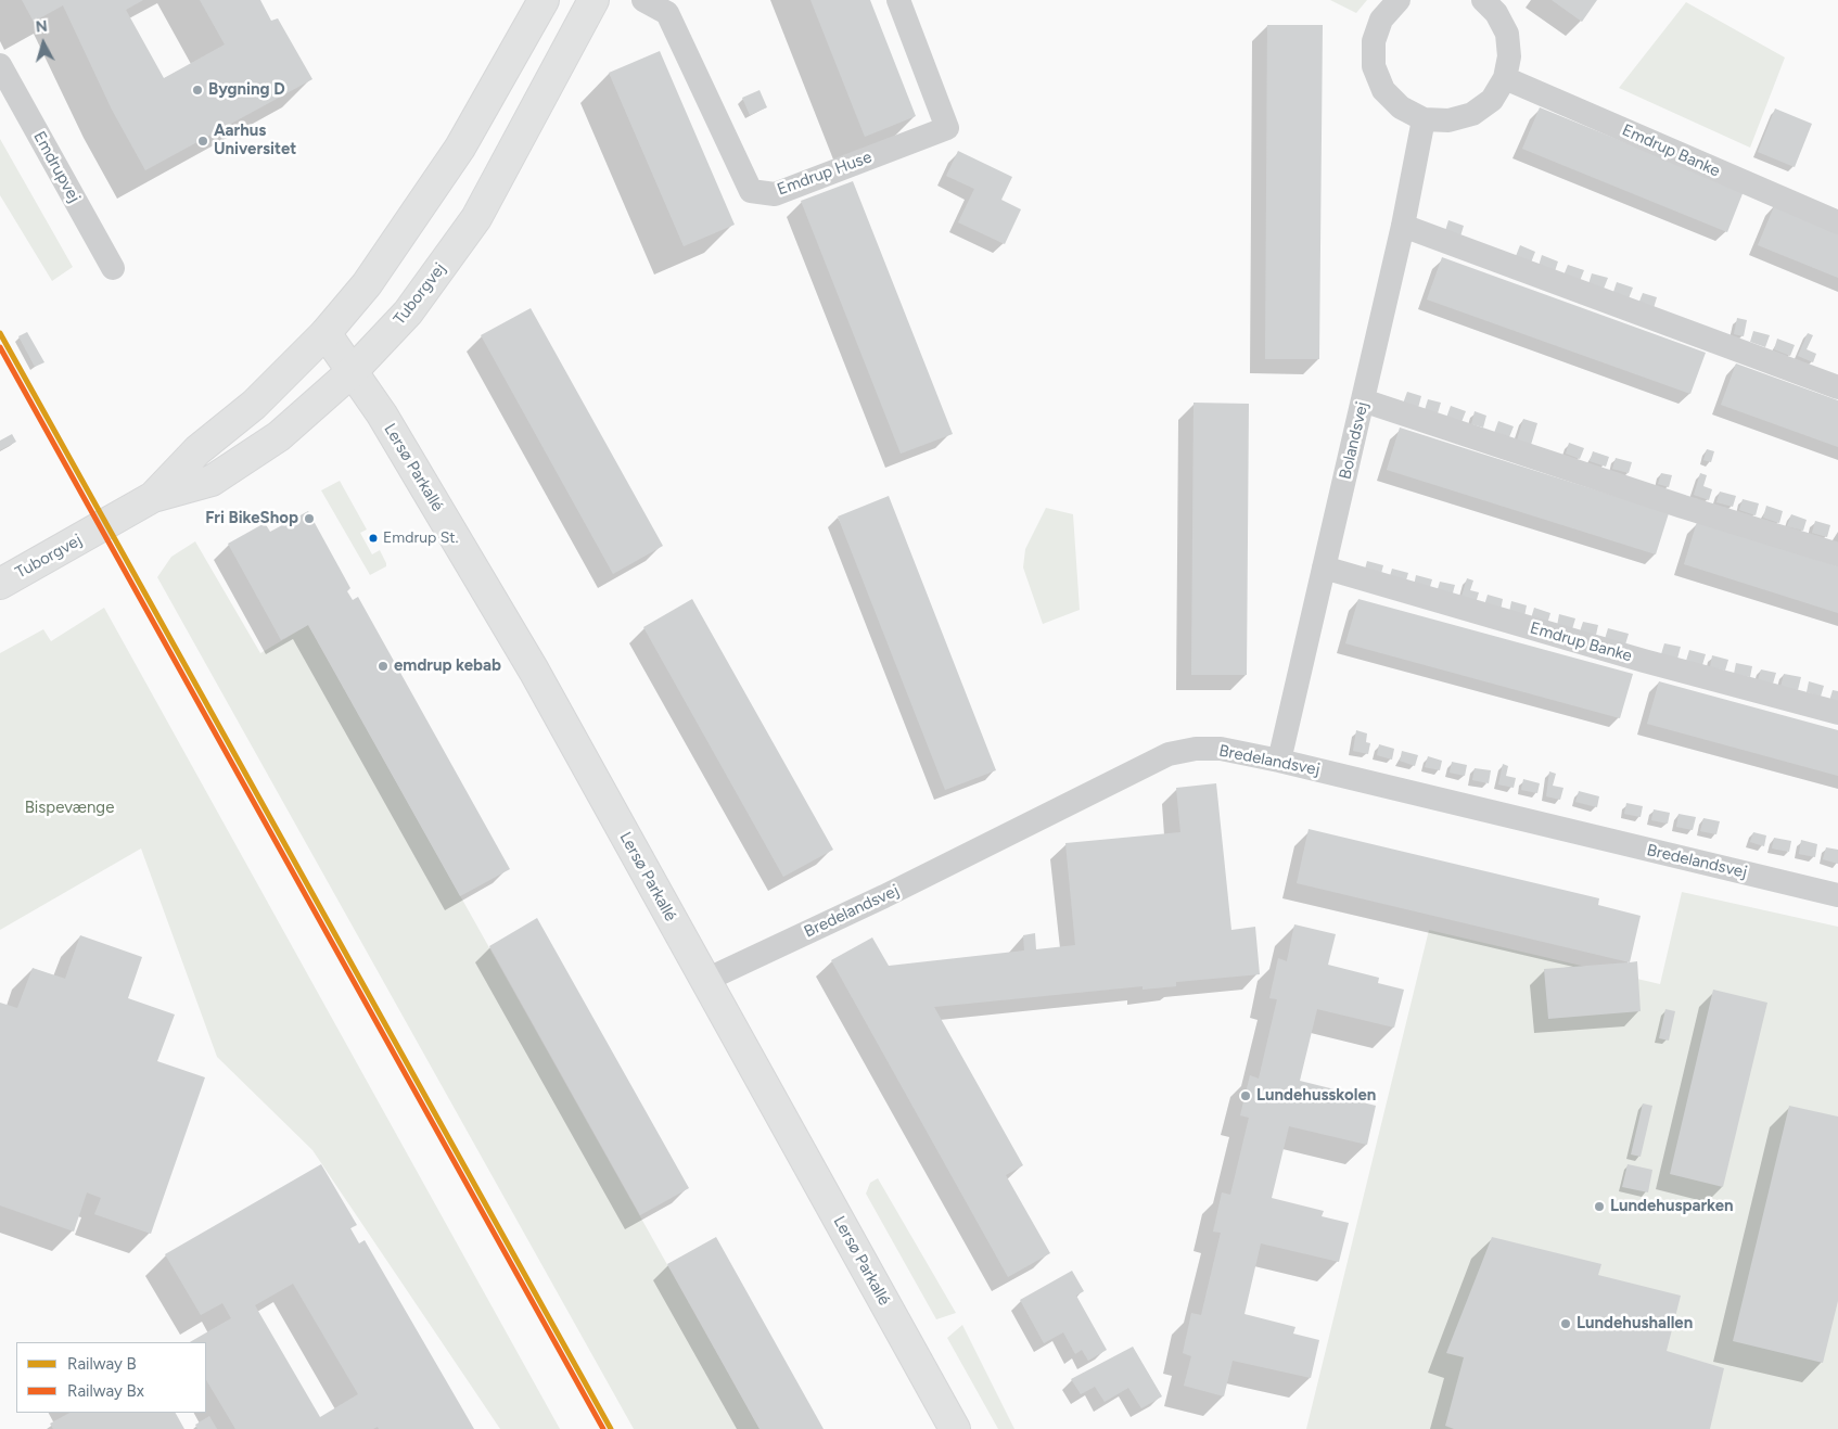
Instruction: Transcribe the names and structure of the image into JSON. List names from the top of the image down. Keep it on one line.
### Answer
{"streets":{"main road":["Tuborgvej","Lersø Parkallé"],"street":["Emdrup Banke","Emdrupvej","Emdrup Huse","Bolandsvej","Bredelandsvej"]},"crossings":[["Emdrup Banke","Bolandsvej"],["Tuborgvej","Lersø Parkallé"],["Bolandsvej","Bredelandsvej"],["Lersø Parkallé","Bredelandsvej"]],"parks":["Bispevænge"],"places":["Bygning D","Aarhus Universitet","Fri BikeShop","Emdrup St.","emdrup kebab","Lundehusskolen","Lundehusparken","Lundehushallen"],"lines":["rail line B","rail line Bx"],"legend":["Railway B","Railway Bx"],"north":"top"}
